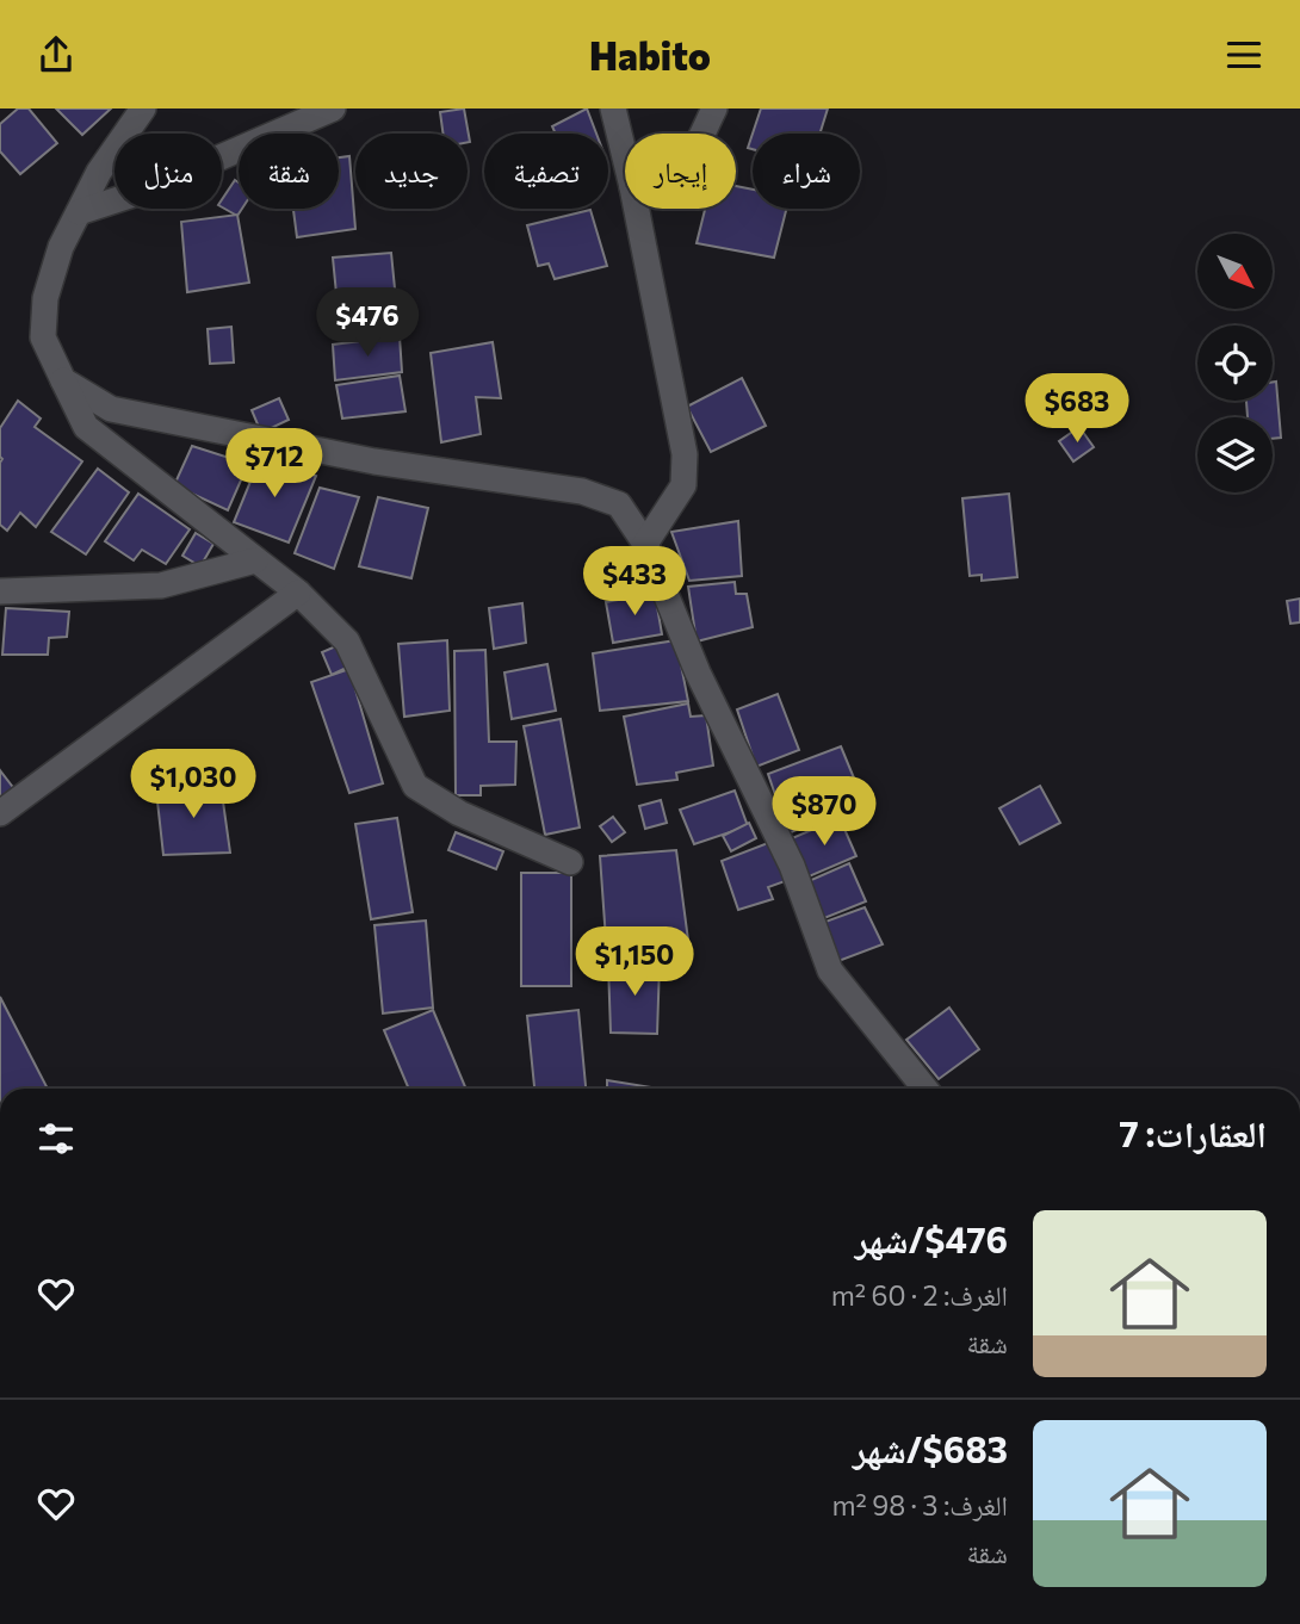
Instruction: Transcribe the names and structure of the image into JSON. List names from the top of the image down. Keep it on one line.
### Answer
{"north":"bottom right","page":{"header":"Habito","chip":["شراء","إيجار","تصفية","جديد","شقة","منزل"],"price":["$476","$683","$712","$433","$1,030","$870","$1,150"],"heading":"العقارات: 7","list":[{"name":"$476/شهر","note":"الغرف: 2 · 60 m² · شقة"},{"name":"$683/شهر","note":"الغرف: 3 · 98 m² · شقة"}]}}
